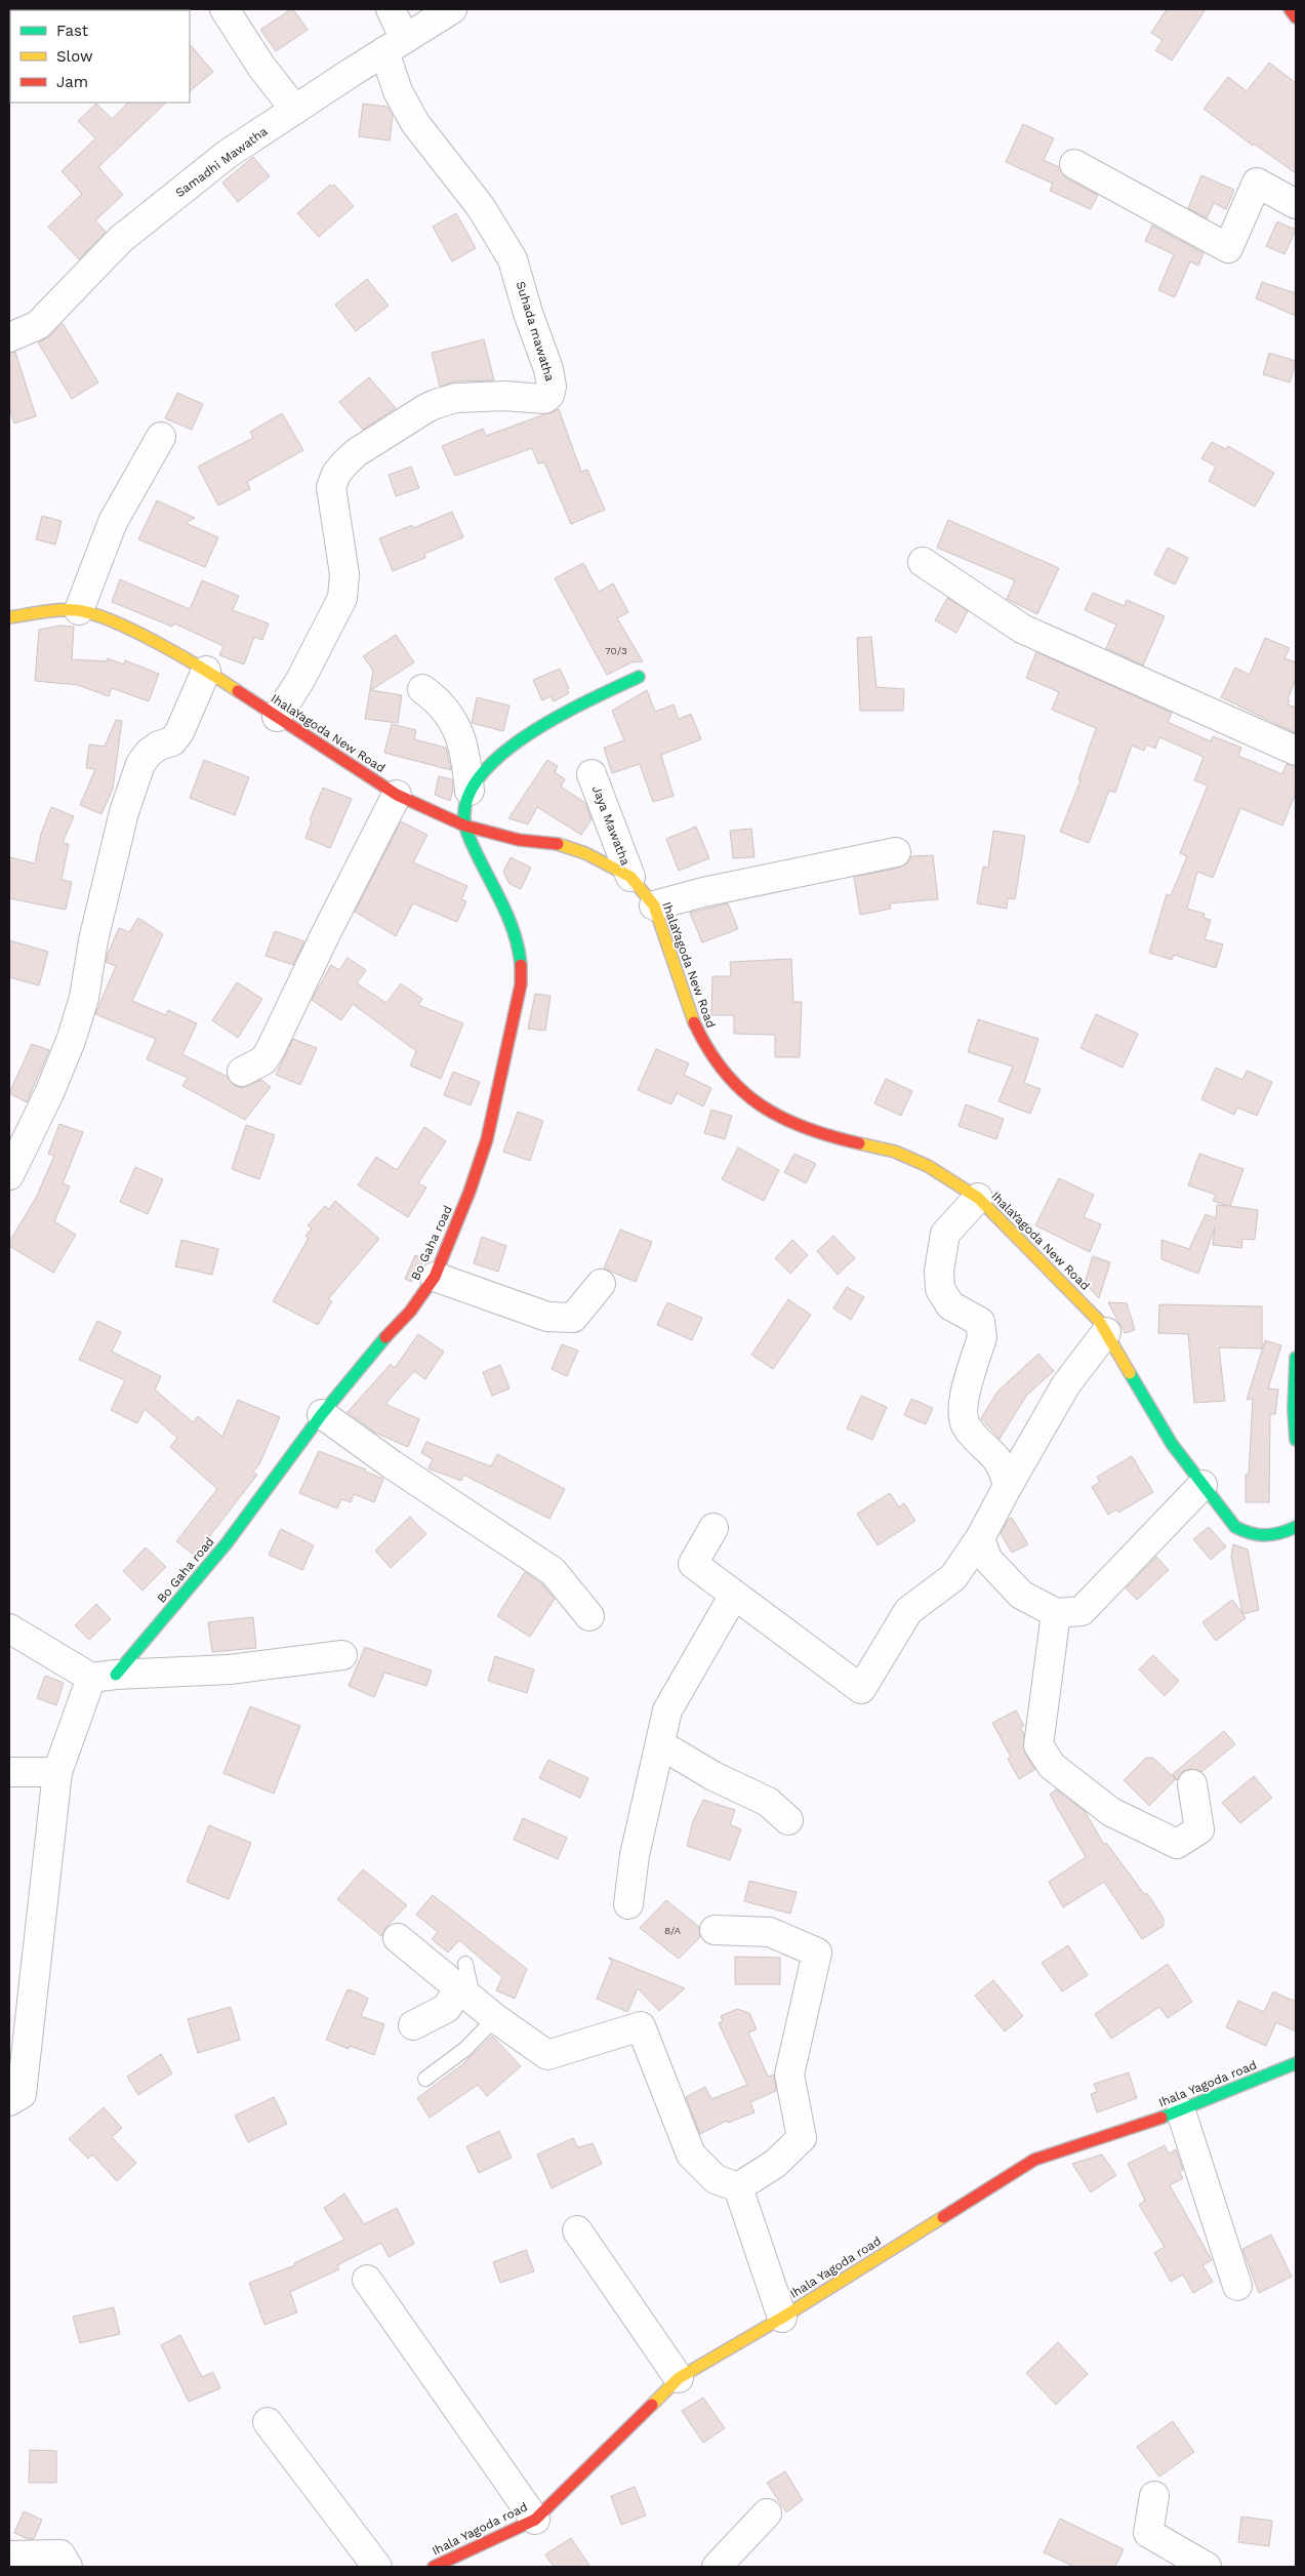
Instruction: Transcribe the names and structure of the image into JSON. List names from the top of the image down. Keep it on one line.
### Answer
{"streets":{"street":["Samadhi Mawatha","Suhada mawatha","IhalaYagoda New Road","Jaya Mawatha","Bo Gaha road","Ihala Yagoda road"]},"crossings":[["Samadhi Mawatha","Suhada mawatha"],["Suhada mawatha","IhalaYagoda New Road"],["IhalaYagoda New Road","Jaya Mawatha"],["IhalaYagoda New Road","Bo Gaha road"]],"house_numbers":["70/3","8/A"],"legend":["Fast","Slow","Jam"]}
